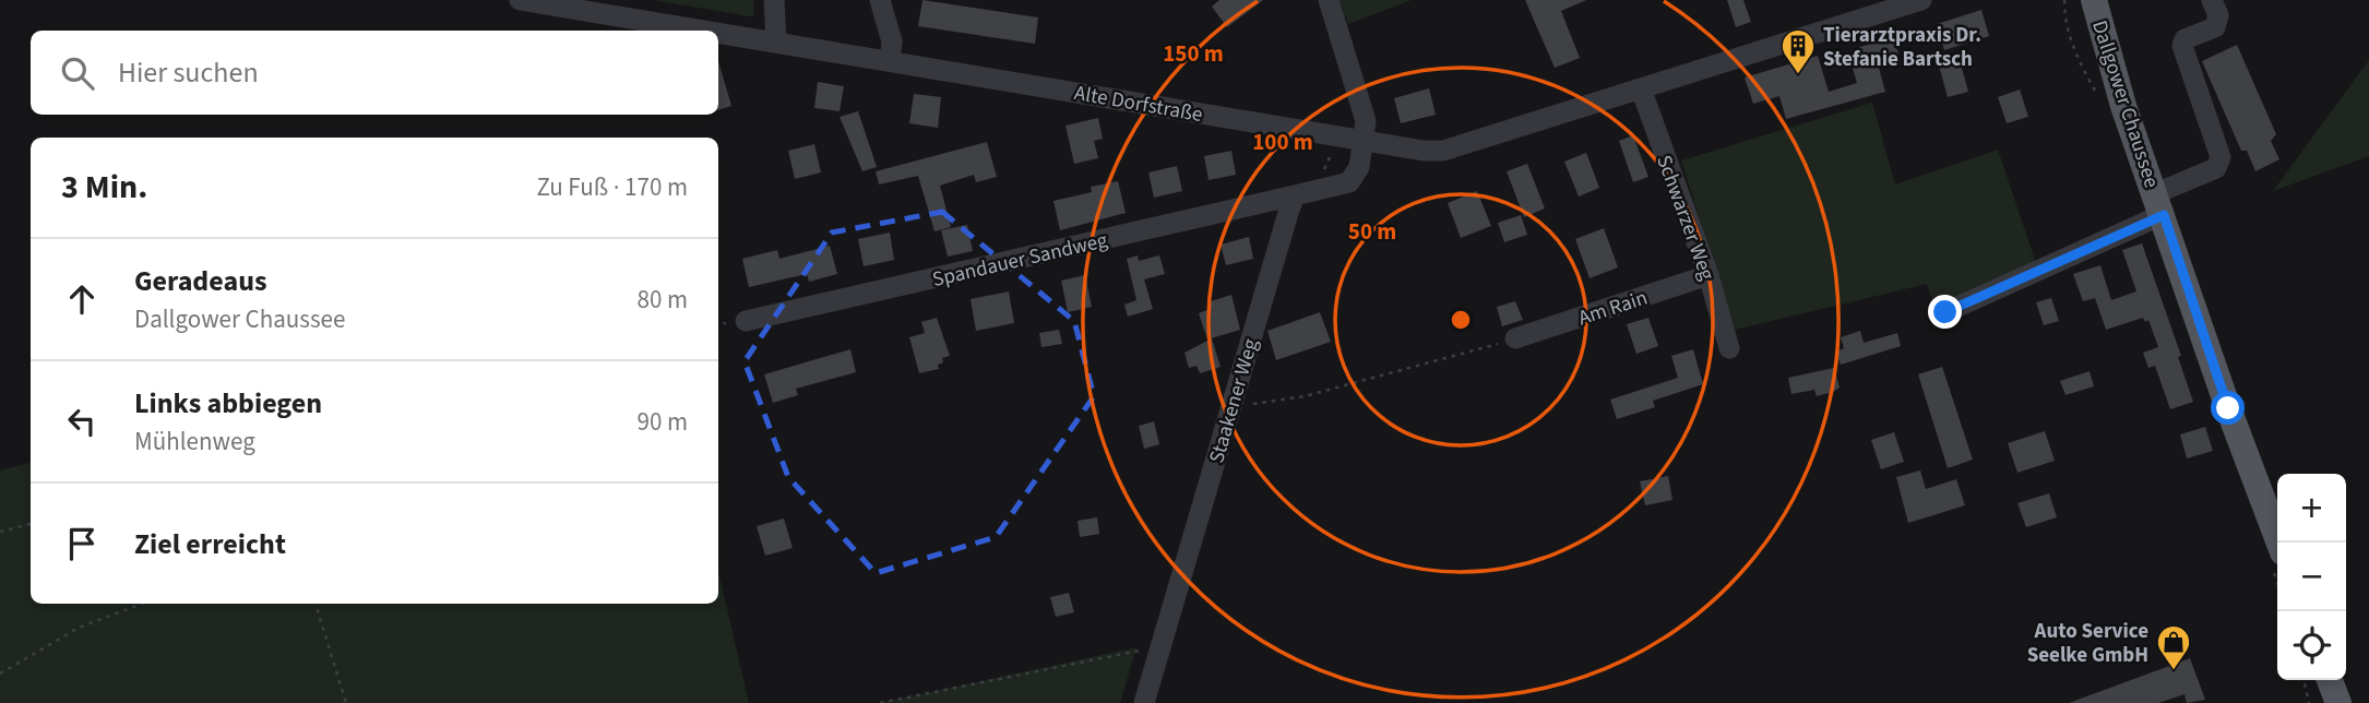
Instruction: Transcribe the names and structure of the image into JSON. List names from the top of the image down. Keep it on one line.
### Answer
{"streets":{"main road":["Dallgower Chaussee"],"street":["Alte Dorfstraße","Schwarzer Weg","Spandauer Sandweg","Am Rain","Staakener Weg"]},"crossings":[["Alte Dorfstraße","Schwarzer Weg"],["Schwarzer Weg","Am Rain"],["Spandauer Sandweg","Staakener Weg"]],"places":{"building":["Tierarztpraxis Dr. Stefanie Bartsch"],"shop":["Auto Service Seelke GmbH"]},"page":{"search":"Hier suchen","heading":["3 Min.","Zu Fuß · 170 m"],"list":[["Geradeaus","Dallgower Chaussee","80 m"],["Links abbiegen","Mühlenweg","90 m"],"Ziel erreicht"],"map_buttons":["+","−"]},"rings":["150 m","100 m","50 m"]}
